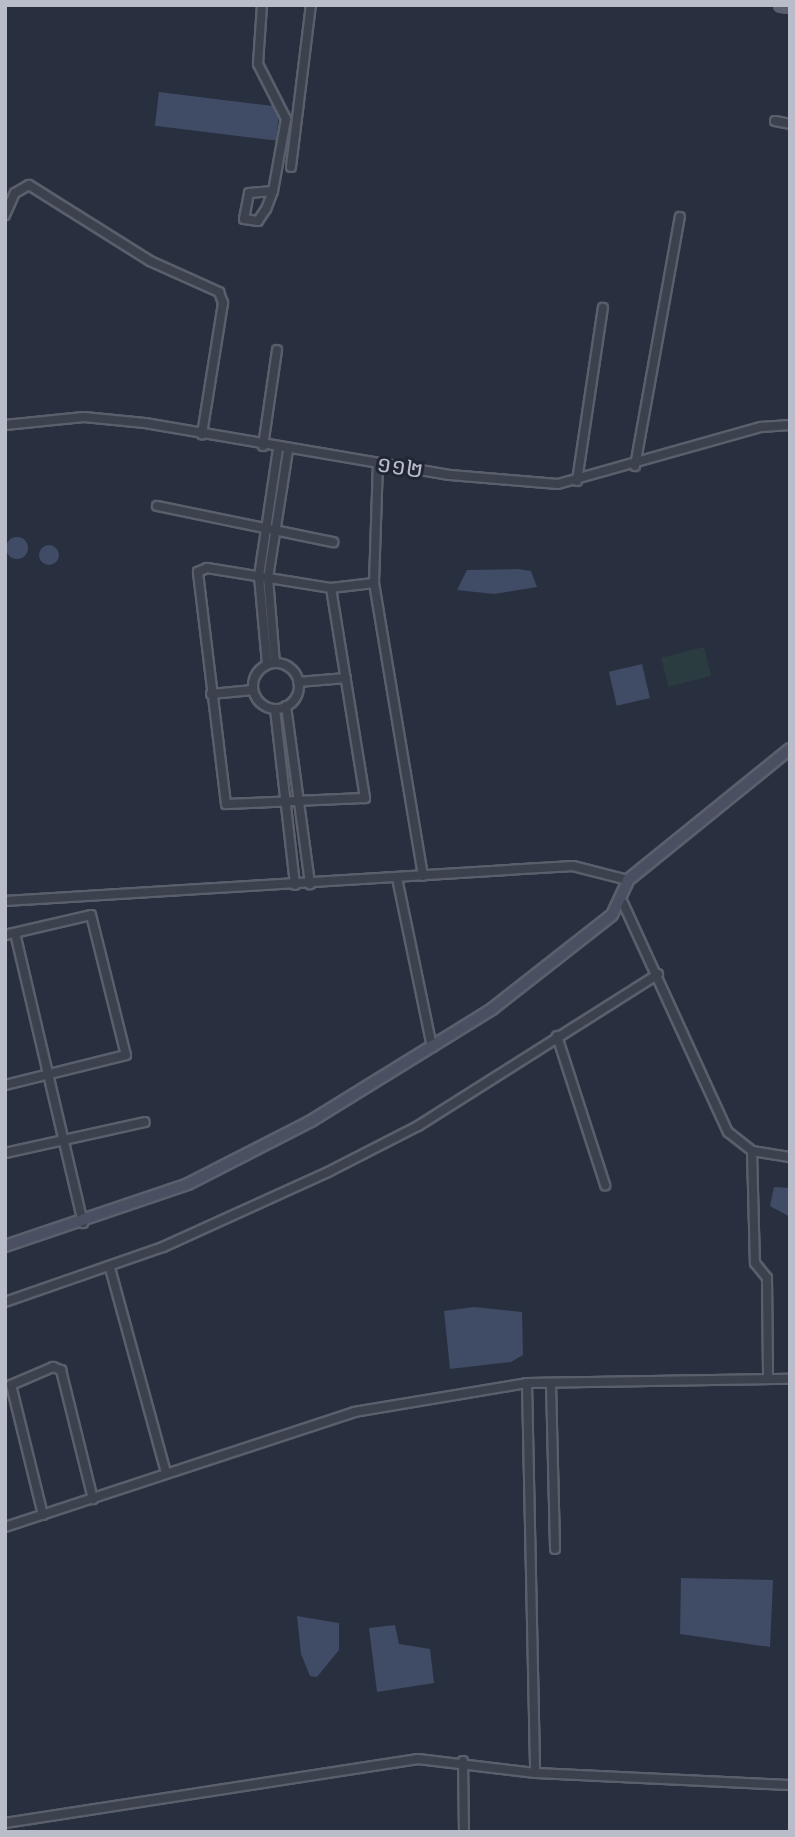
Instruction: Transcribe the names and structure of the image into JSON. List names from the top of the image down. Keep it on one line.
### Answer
{"streets":{"street":["១១២"]}}
